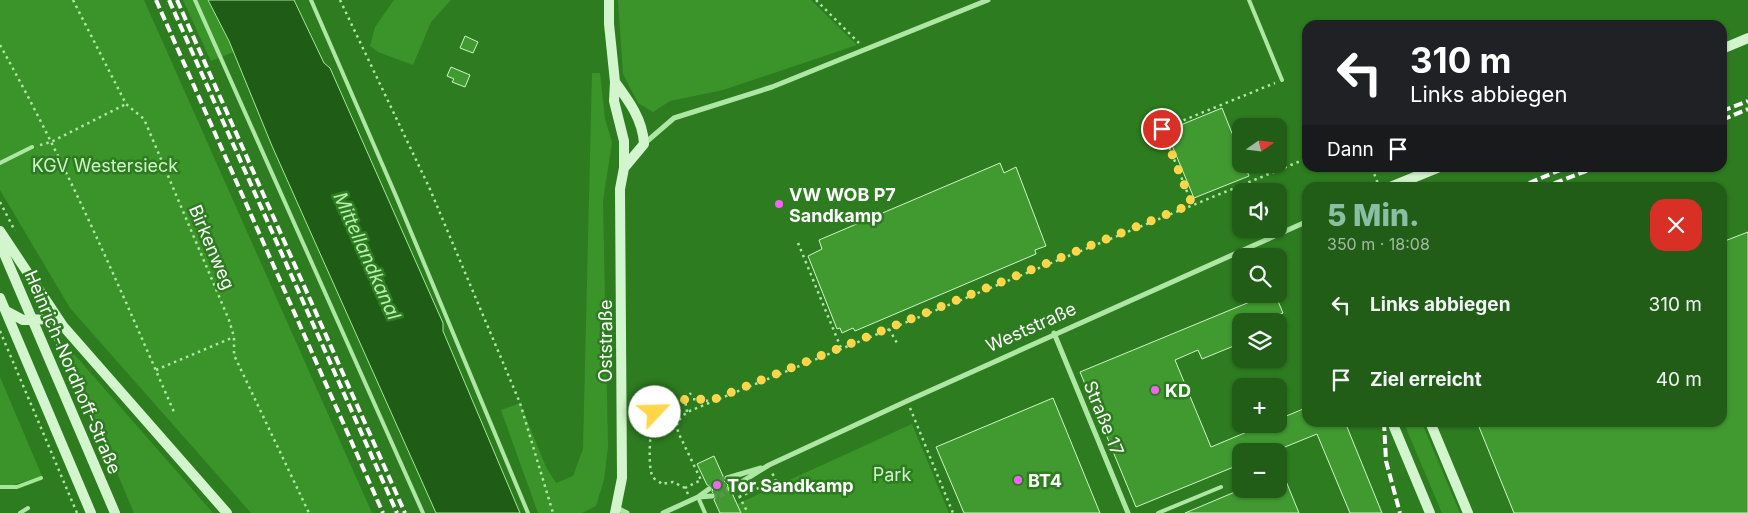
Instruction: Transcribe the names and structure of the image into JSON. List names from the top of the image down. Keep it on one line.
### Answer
{"streets":{"street":["Weststraße","Oststraße","Heinrich-Nordhoff-Straße","Straße 17"],"path":["Birkenweg"]},"crossings":[["Weststraße","Straße 17"]],"water":["Mittellandkanal"],"parks":["KGV Westersieck","Park"],"places":["VW WOB P7 Sandkamp","KD","BT4","Tor Sandkamp"],"north":"right","page":{"turn":["310 m","Links abbiegen"],"map_buttons":["+","−"],"then":"Dann","heading":["5 Min.","350 m · 18:08"],"list":[{"name":"Links abbiegen","value":"310 m"},{"name":"Ziel erreicht","value":"40 m"}]}}
